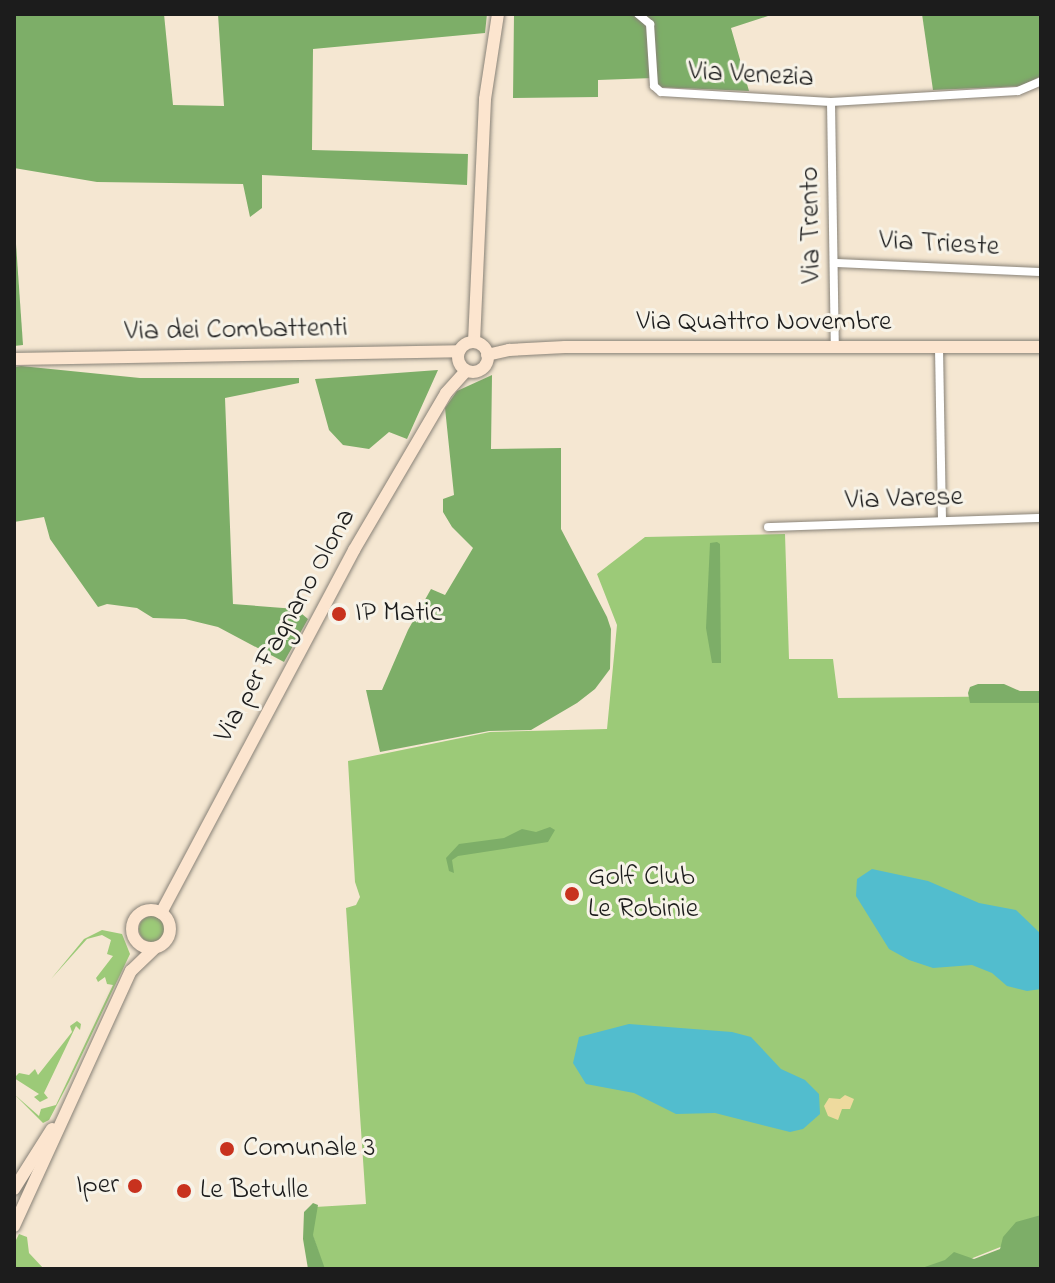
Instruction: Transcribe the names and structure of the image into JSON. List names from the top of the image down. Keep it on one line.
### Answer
{"streets":{"main road":["Via Quattro Novembre","Via dei Combattenti","Via per Fagnano Olona"],"street":["Via Venezia","Via Trento","Via Trieste","Via Varese"]},"crossings":[["Via Venezia","Via Trento"],["Via Trento","Via Trieste"],["Via Trento","Via Quattro Novembre"],["Via Quattro Novembre","Via dei Combattenti"],["Via Quattro Novembre","Via per Fagnano Olona"],["Via dei Combattenti","Via per Fagnano Olona"]],"places":["IP Matic","Golf Club Le Robinie","Comunale 3","Iper","Le Betulle"]}
